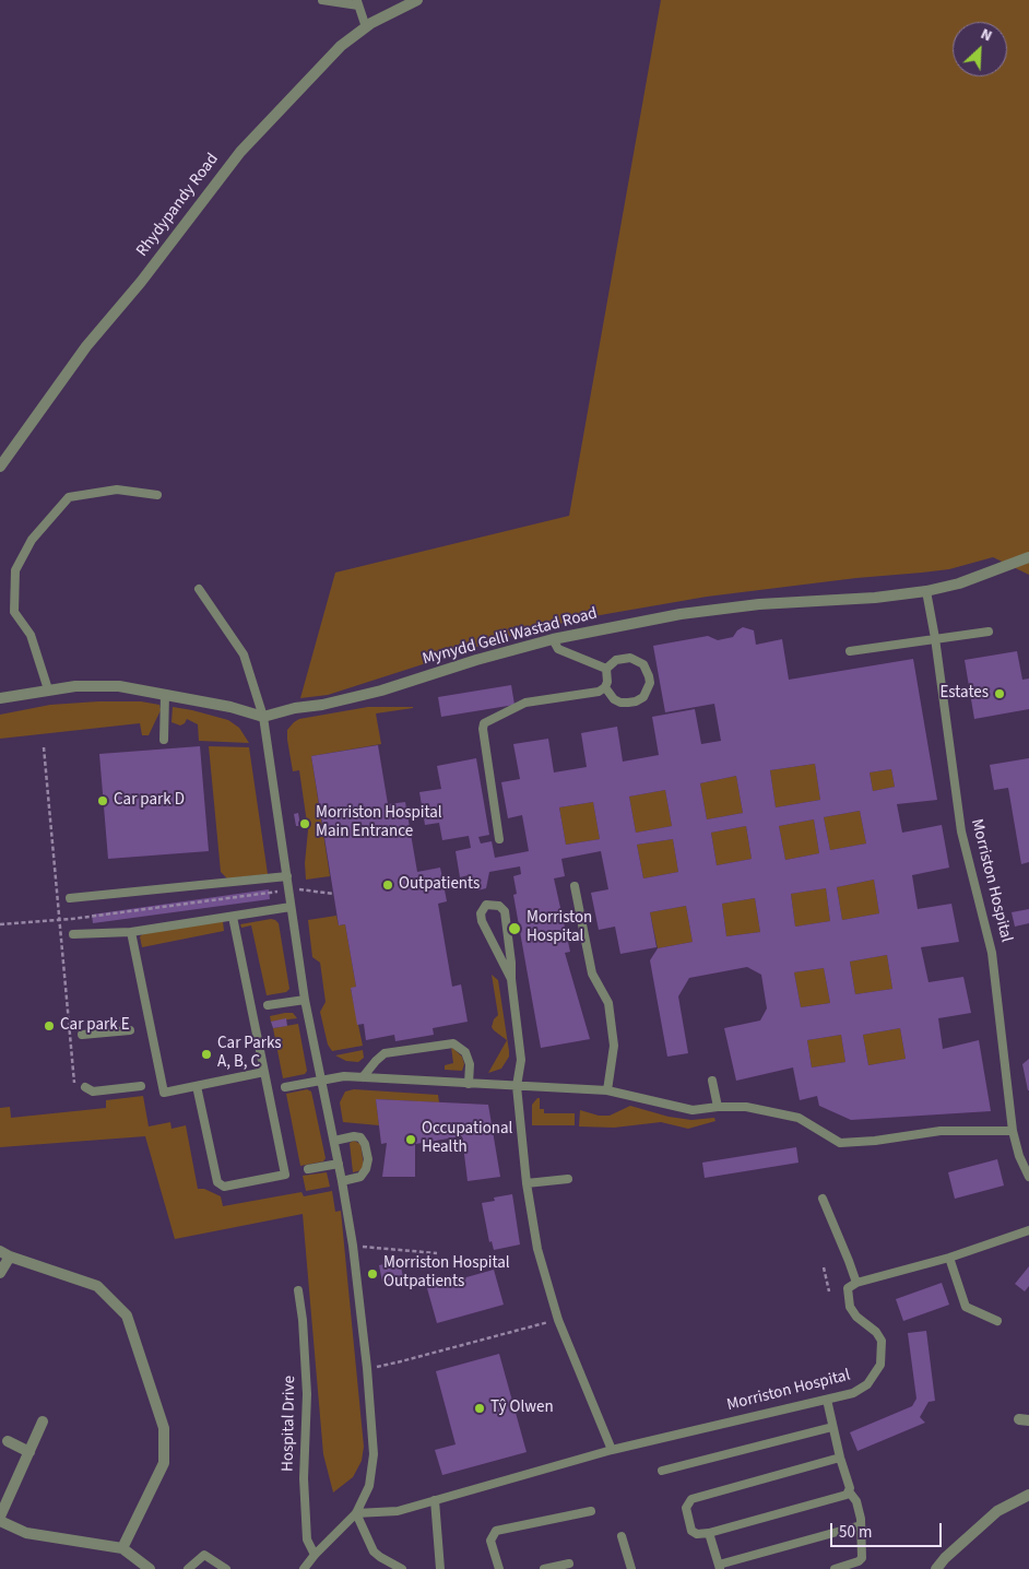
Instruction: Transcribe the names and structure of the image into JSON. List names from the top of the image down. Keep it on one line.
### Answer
{"streets":{"street":["Rhydypandy Road","Mynydd Gelli Wastad Road"],"lane":["Morriston Hospital","Hospital Drive"]},"crossings":[["Mynydd Gelli Wastad Road","Morriston Hospital"]],"places":["Estates","Car park D","Morriston Hospital Main Entrance","Outpatients","Morriston Hospital","Car park E","Car Parks A, B, C","Occupational Health","Morriston Hospital Outpatients","Tŷ Olwen"],"scale_bar":"50 m","north":"top right"}
